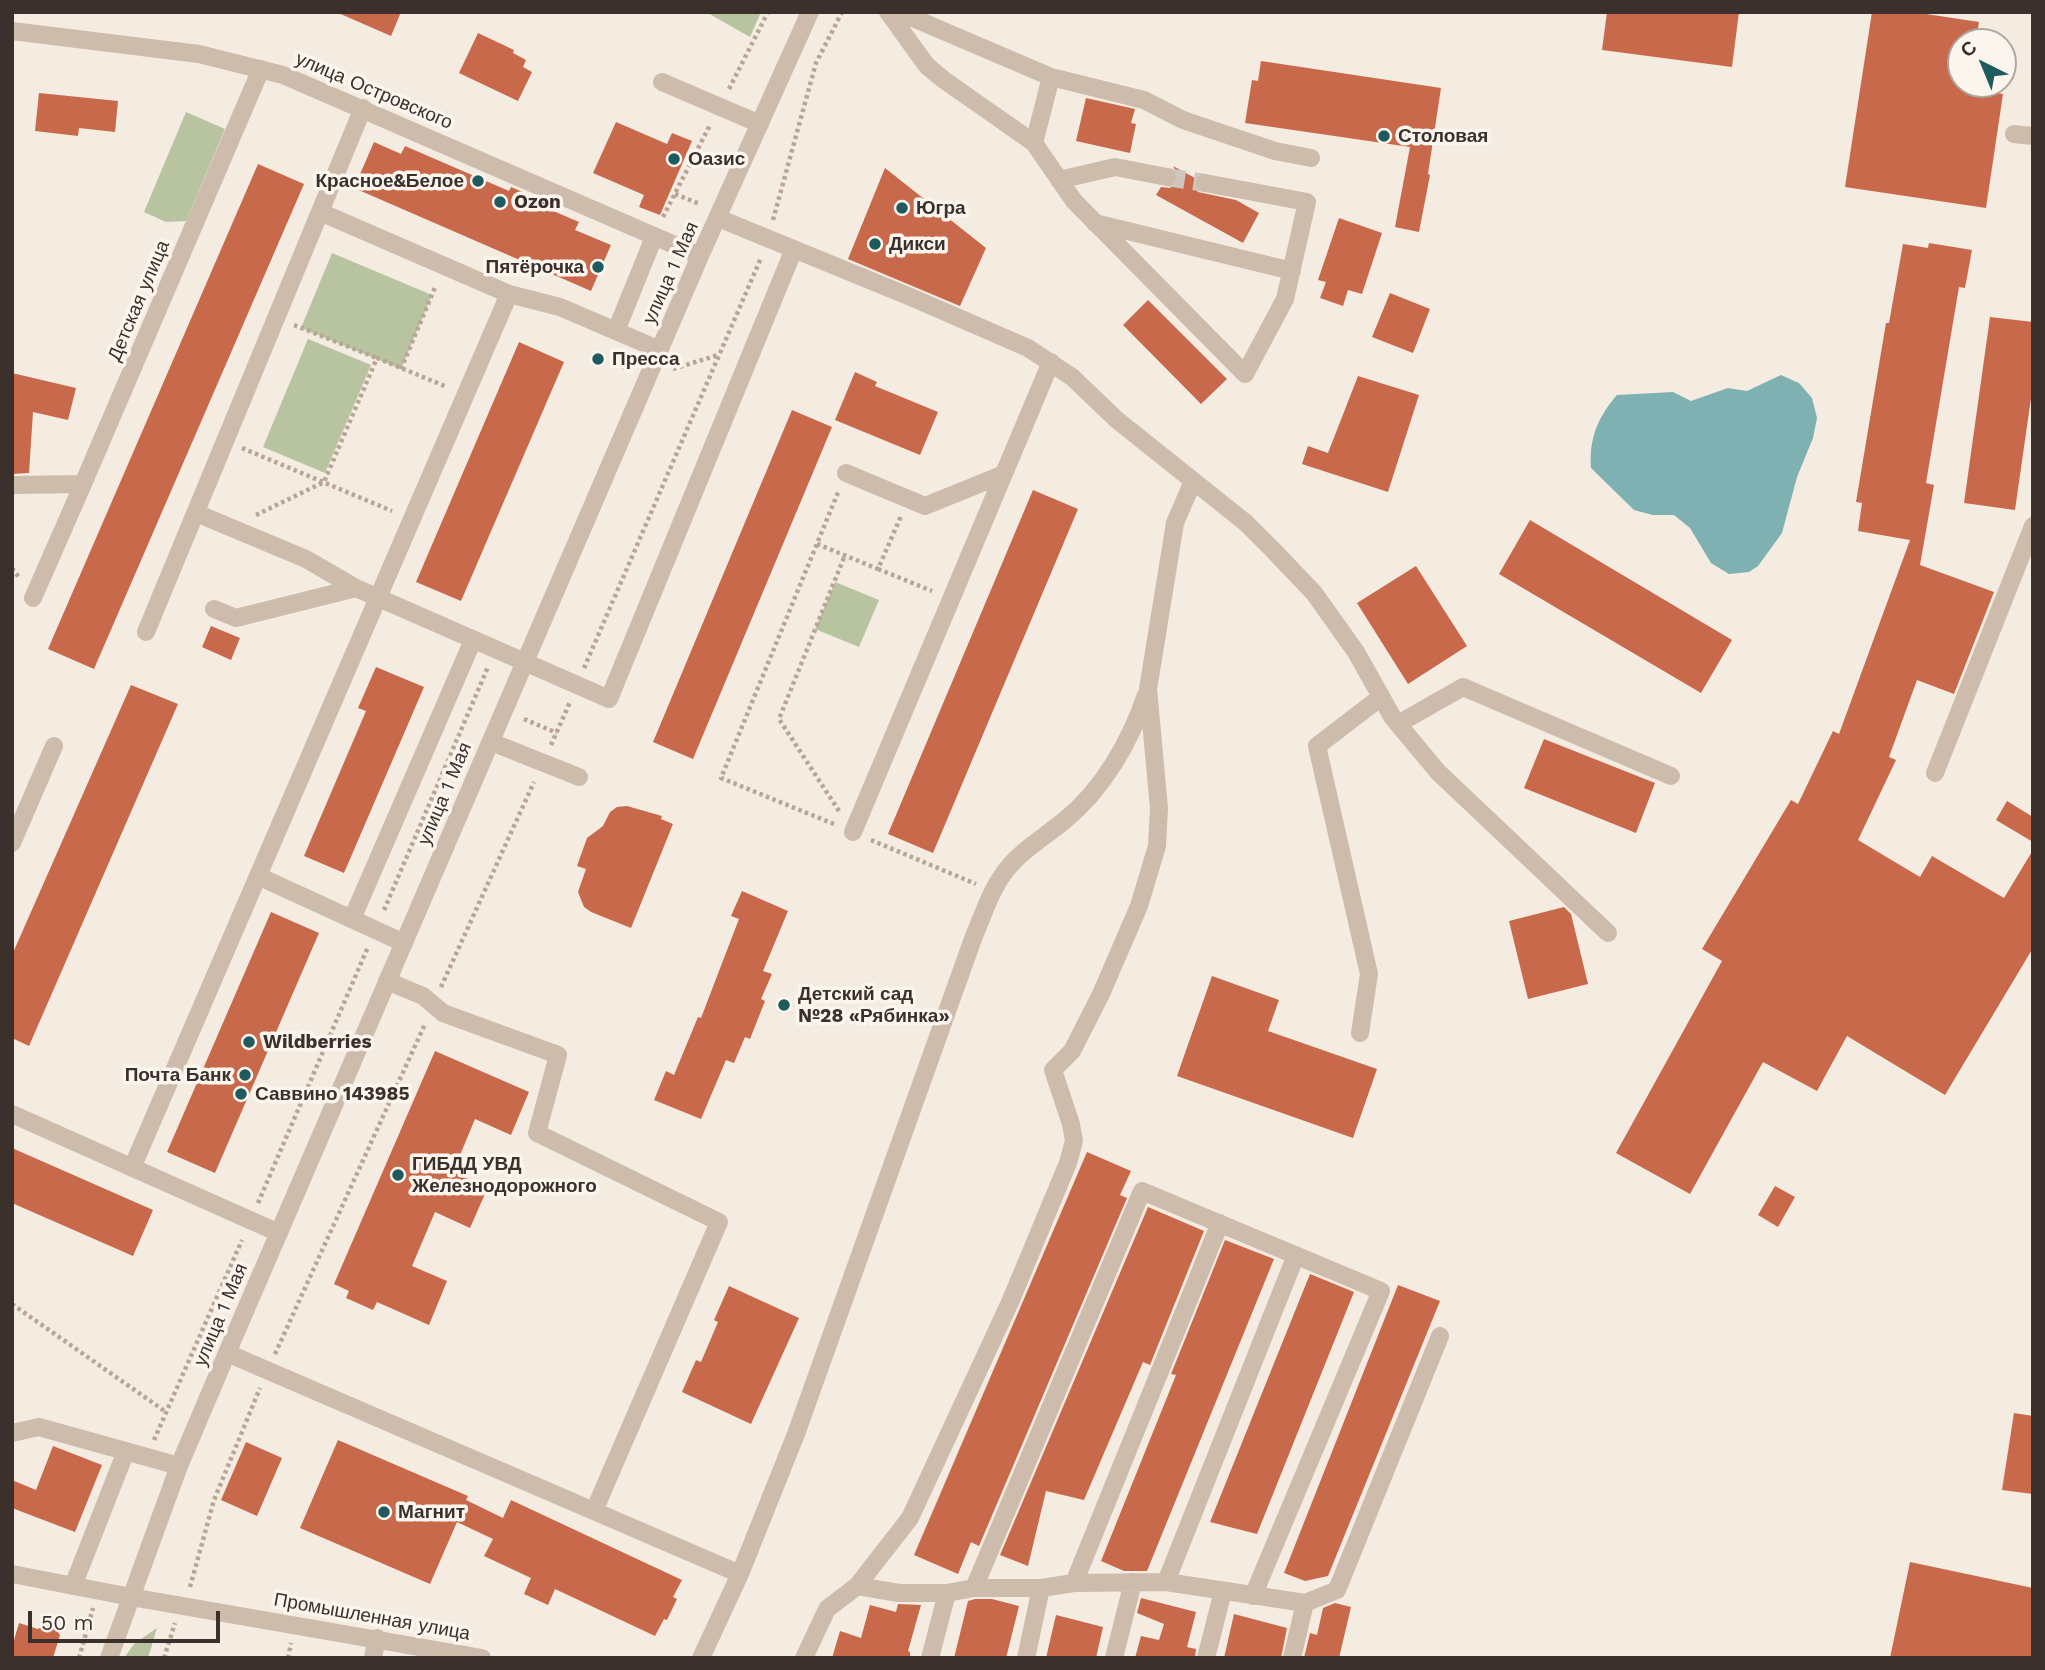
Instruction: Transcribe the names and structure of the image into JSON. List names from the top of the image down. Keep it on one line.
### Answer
{"streets":{"street":["улица Островского","улица 1 Мая","Детская улица","Промышленная улица"]},"crossings":[["улица Островского","улица 1 Мая"],["улица Островского","Детская улица"],["улица 1 Мая","Промышленная улица"]],"places":["Столовая","Оазис","Красное&Белое","Ozon","Югра","Дикси","Пятёрочка","Пресса","Детский сад №28 «Рябинка»","Wildberries","Почта Банк","Саввино 143985","ГИБДД УВД Железнодорожного","Магнит"],"scale_bar":"50 m","north":"top left"}
